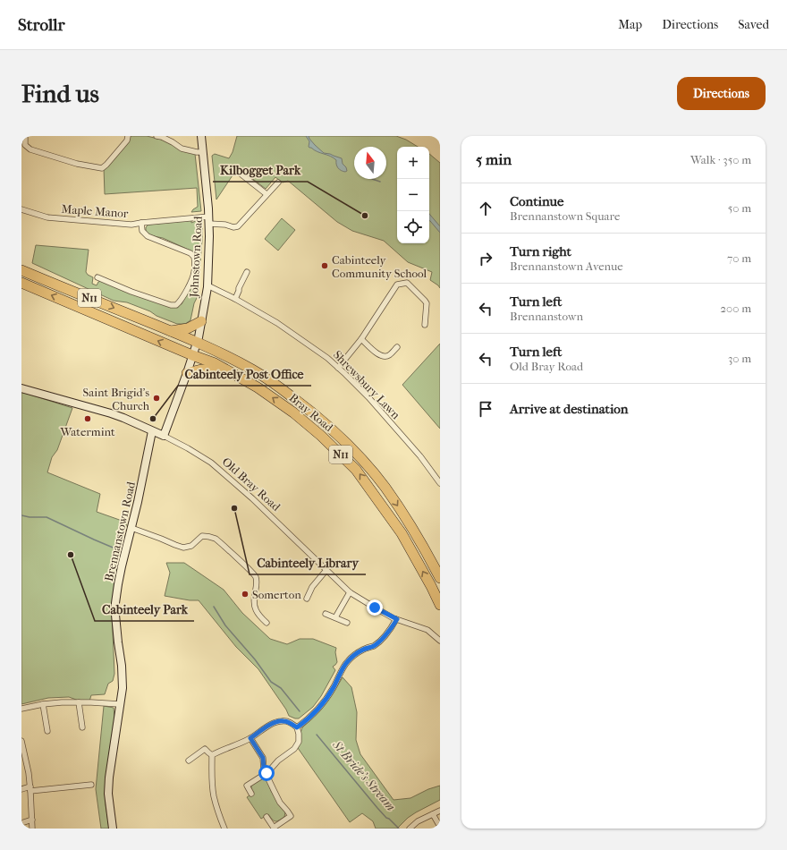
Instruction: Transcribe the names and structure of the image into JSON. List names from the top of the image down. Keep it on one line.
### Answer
{"streets":{"highway":["N11","Bray Road"],"street":["Maple Manor","Johnstown Road","Shrewsbury Lawn","Old Bray Road","Brennanstown Road"]},"crossings":[["Maple Manor","Johnstown Road"],["Johnstown Road","Shrewsbury Lawn"],["Johnstown Road","Bray Road"],["Johnstown Road","Old Bray Road"],["Old Bray Road","Brennanstown Road"]],"water":["St Bride's Stream"],"places":["Kilbogget Park","Cabinteely Community School","Saint Brigid's Church","Watermint","Cabinteely Post Office","Cabinteely Library","Cabinteely Park","Somerton"],"north":"top","page":{"header":"Strollr","nav":["Map","Directions","Saved"],"buttons":"Directions","title":"Find us","heading":["5 min","Walk · 350 m"],"map_buttons":["+","−"],"list":[["Continue","Brennanstown Square","50 m"],["Turn right","Brennanstown Avenue","70 m"],["Turn left","Brennanstown","200 m"],["Turn left","Old Bray Road","30 m"],"Arrive at destination"]}}
